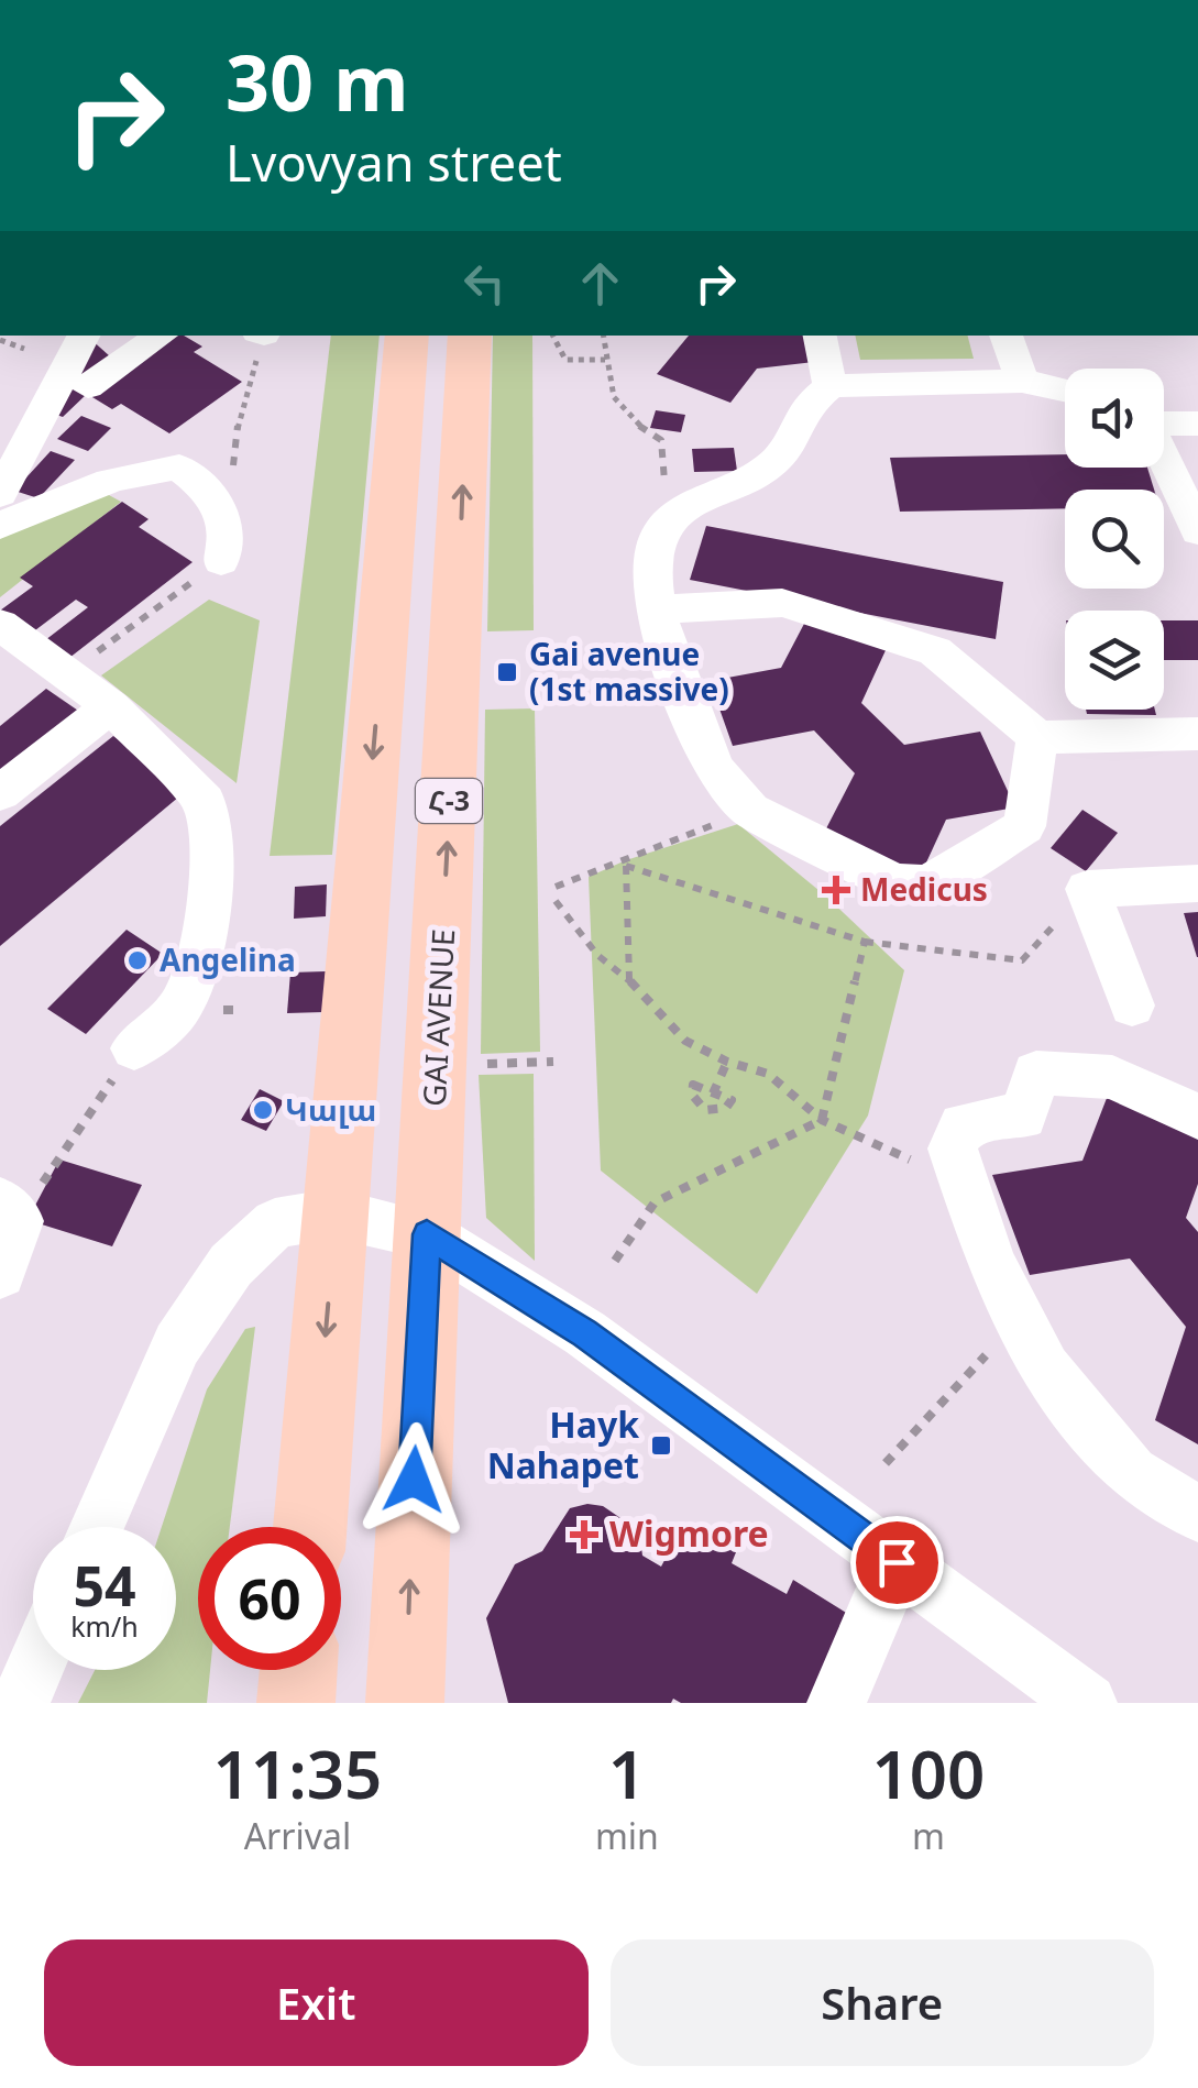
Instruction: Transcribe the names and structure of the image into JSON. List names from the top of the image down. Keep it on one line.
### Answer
{"streets":{"main road":["Հ-3","GAI AVENUE"]},"places":{"transit":["Gai avenue (1st massive)","Hayk Nahapet"],"health":["Medicus","Wigmore"],"other":["Angelina","Կալա"]},"page":{"turn":["30 m","Lvovyan street"],"speed":"54 km/h","limit":"60","eta":["11:35","Arrival","1","min","100","m"],"buttons":["Exit","Share"]}}
